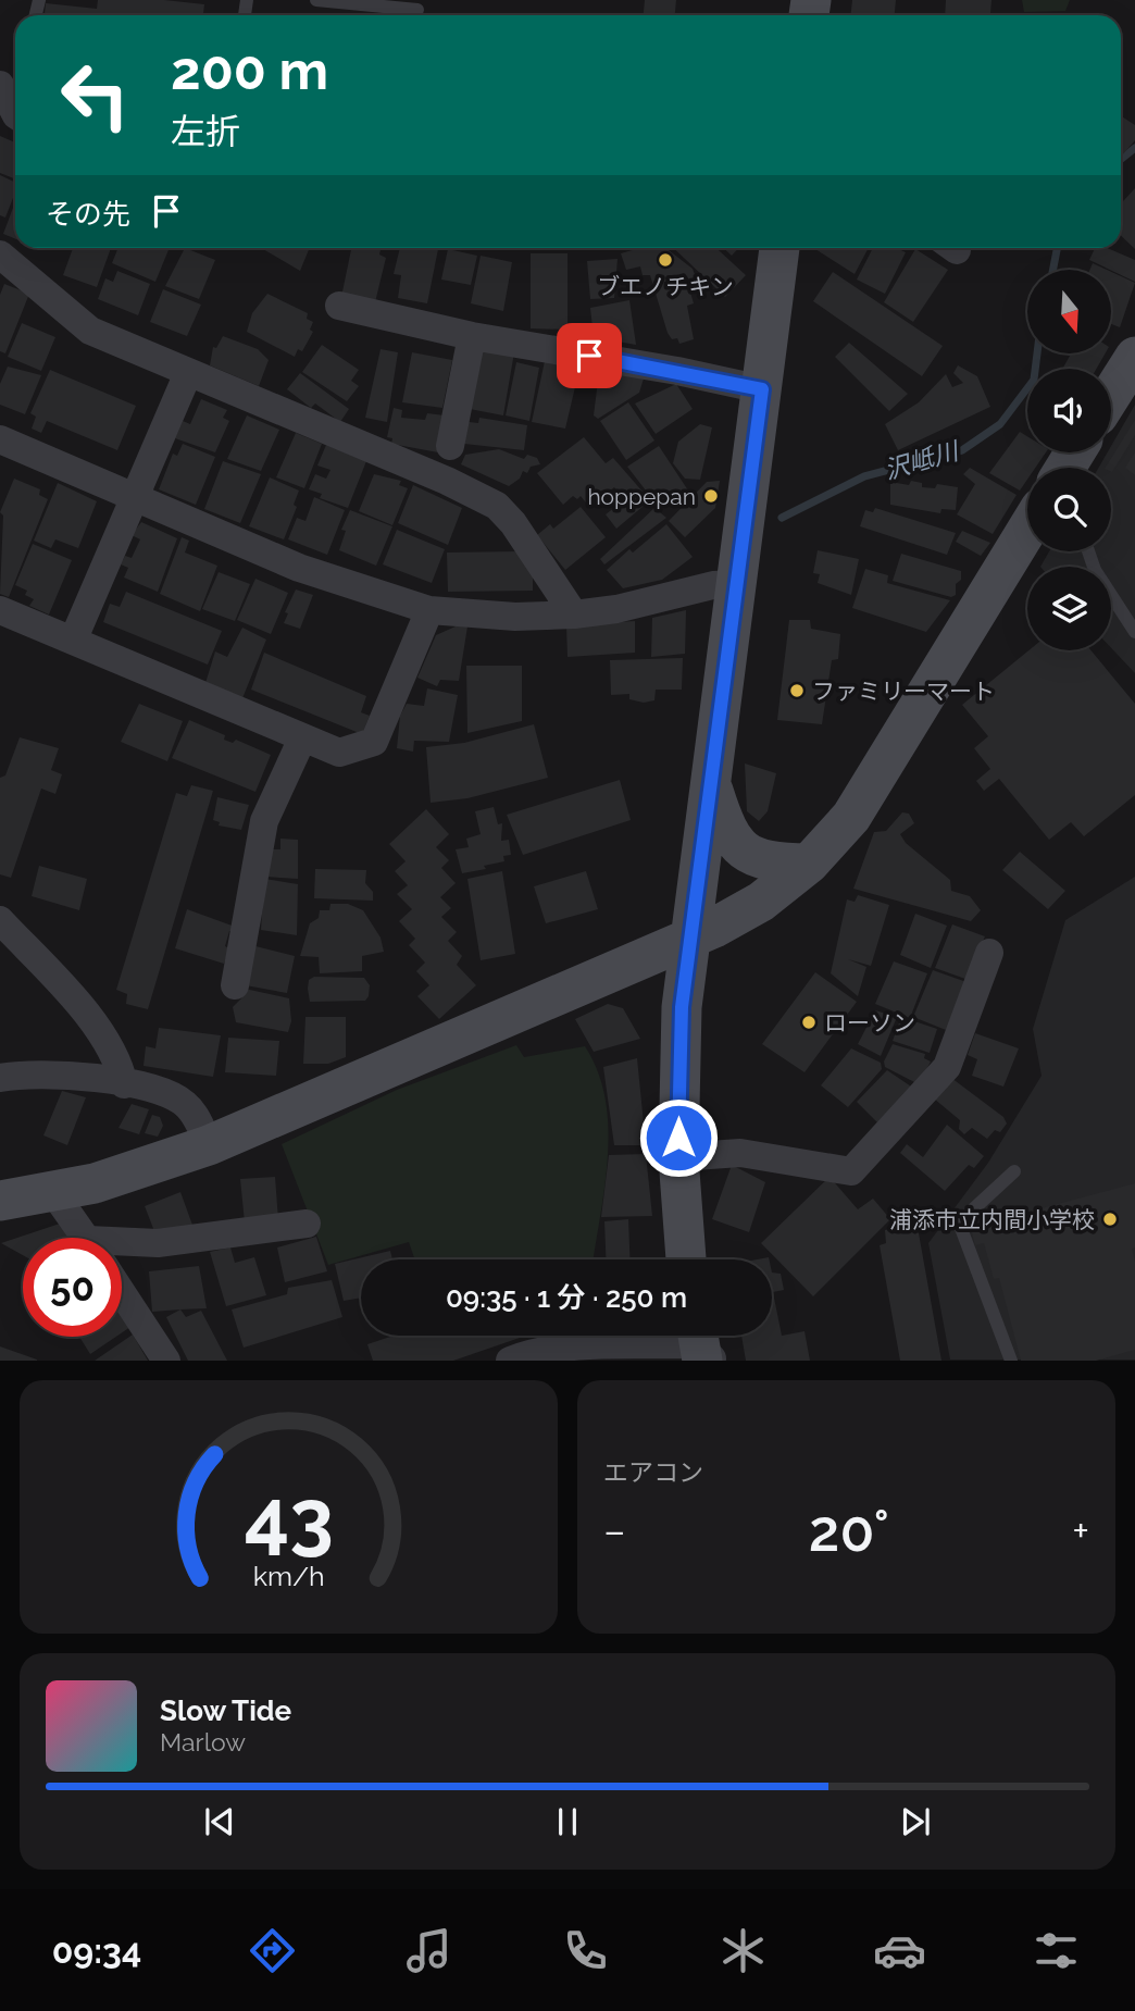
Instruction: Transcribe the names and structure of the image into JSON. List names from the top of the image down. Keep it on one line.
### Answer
{"water":["沢岻川"],"places":["ブエノチキン","hoppepan","ファミリーマート","ローソン","浦添市立内間小学校"],"north":"bottom","page":{"turn":["200 m","左折"],"then":"その先","limit":"50","trip":"09:35 · 1 分 · 250 m","tile":"エアコン","heat":["−","20°","+"],"song":["Slow Tide","Marlow"],"tabs":"09:34","gauge":["43","km/h"]}}
